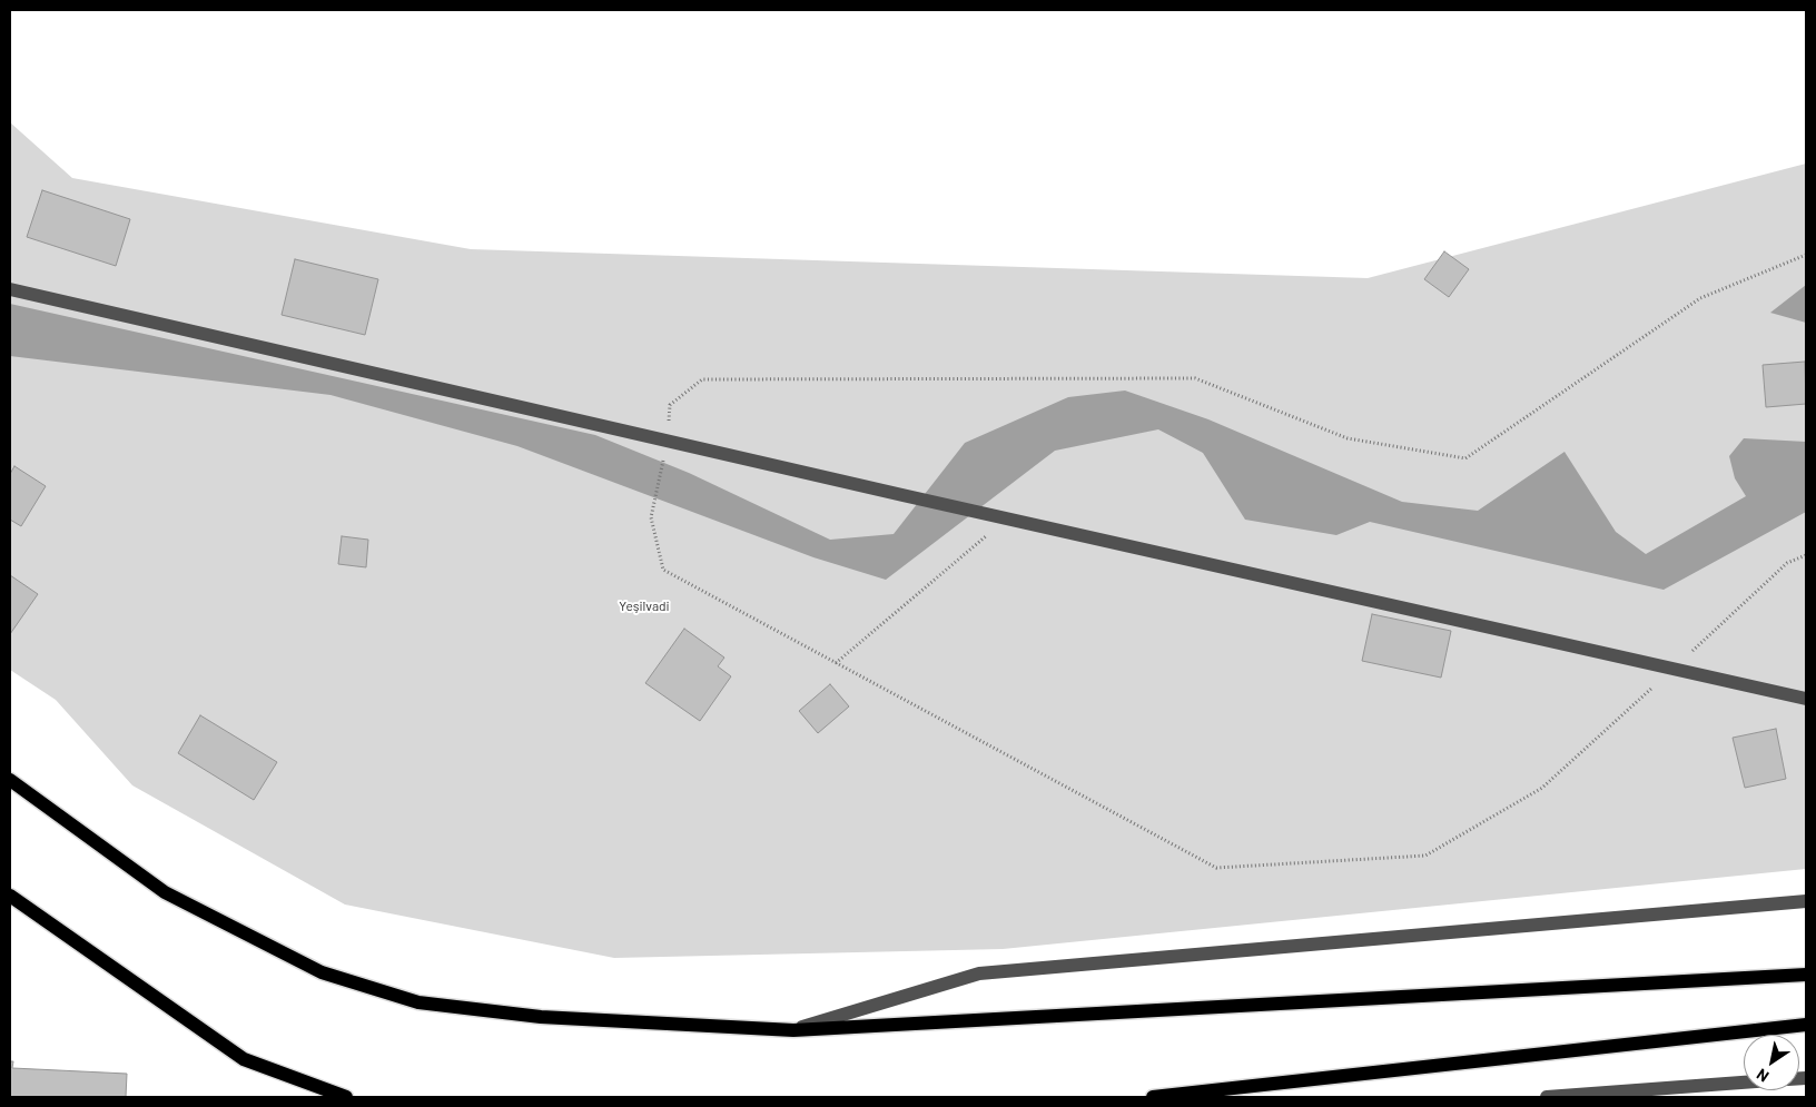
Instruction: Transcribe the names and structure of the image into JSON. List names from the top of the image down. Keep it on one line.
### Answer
{"parks":["Yeşilvadi"],"north":"bottom left"}
